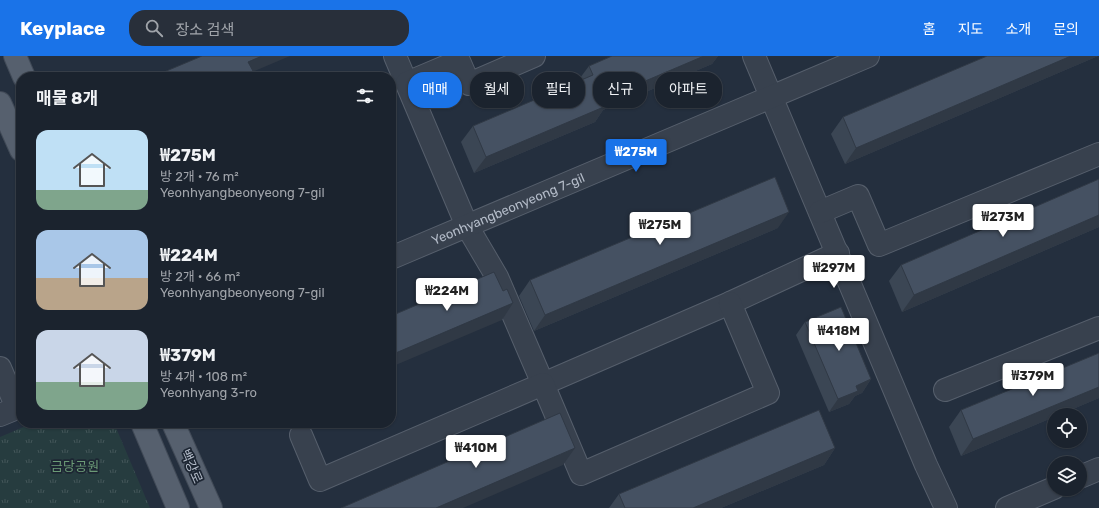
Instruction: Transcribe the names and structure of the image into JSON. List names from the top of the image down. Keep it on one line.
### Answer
{"streets":{"main road":["백강로"],"street":["Yeonhyangbeonyeong 7-gil"]},"parks":["금당공원"],"page":{"header":"Keyplace","search":"장소 검색","nav":["홈","지도","소개","문의"],"chip":["매매","월세","필터","신규","아파트"],"heading":"매물 8개","list":[{"name":"₩275M","note":"방 2개 · 76 m² · Yeonhyangbeonyeong 7-gil"},{"name":"₩224M","note":"방 2개 · 66 m² · Yeonhyangbeonyeong 7-gil"},{"name":"₩379M","note":"방 4개 · 108 m² · Yeonhyang 3-ro"}],"price":["₩275M","₩273M","₩275M","₩297M","₩224M","₩418M","₩379M","₩410M"]}}
